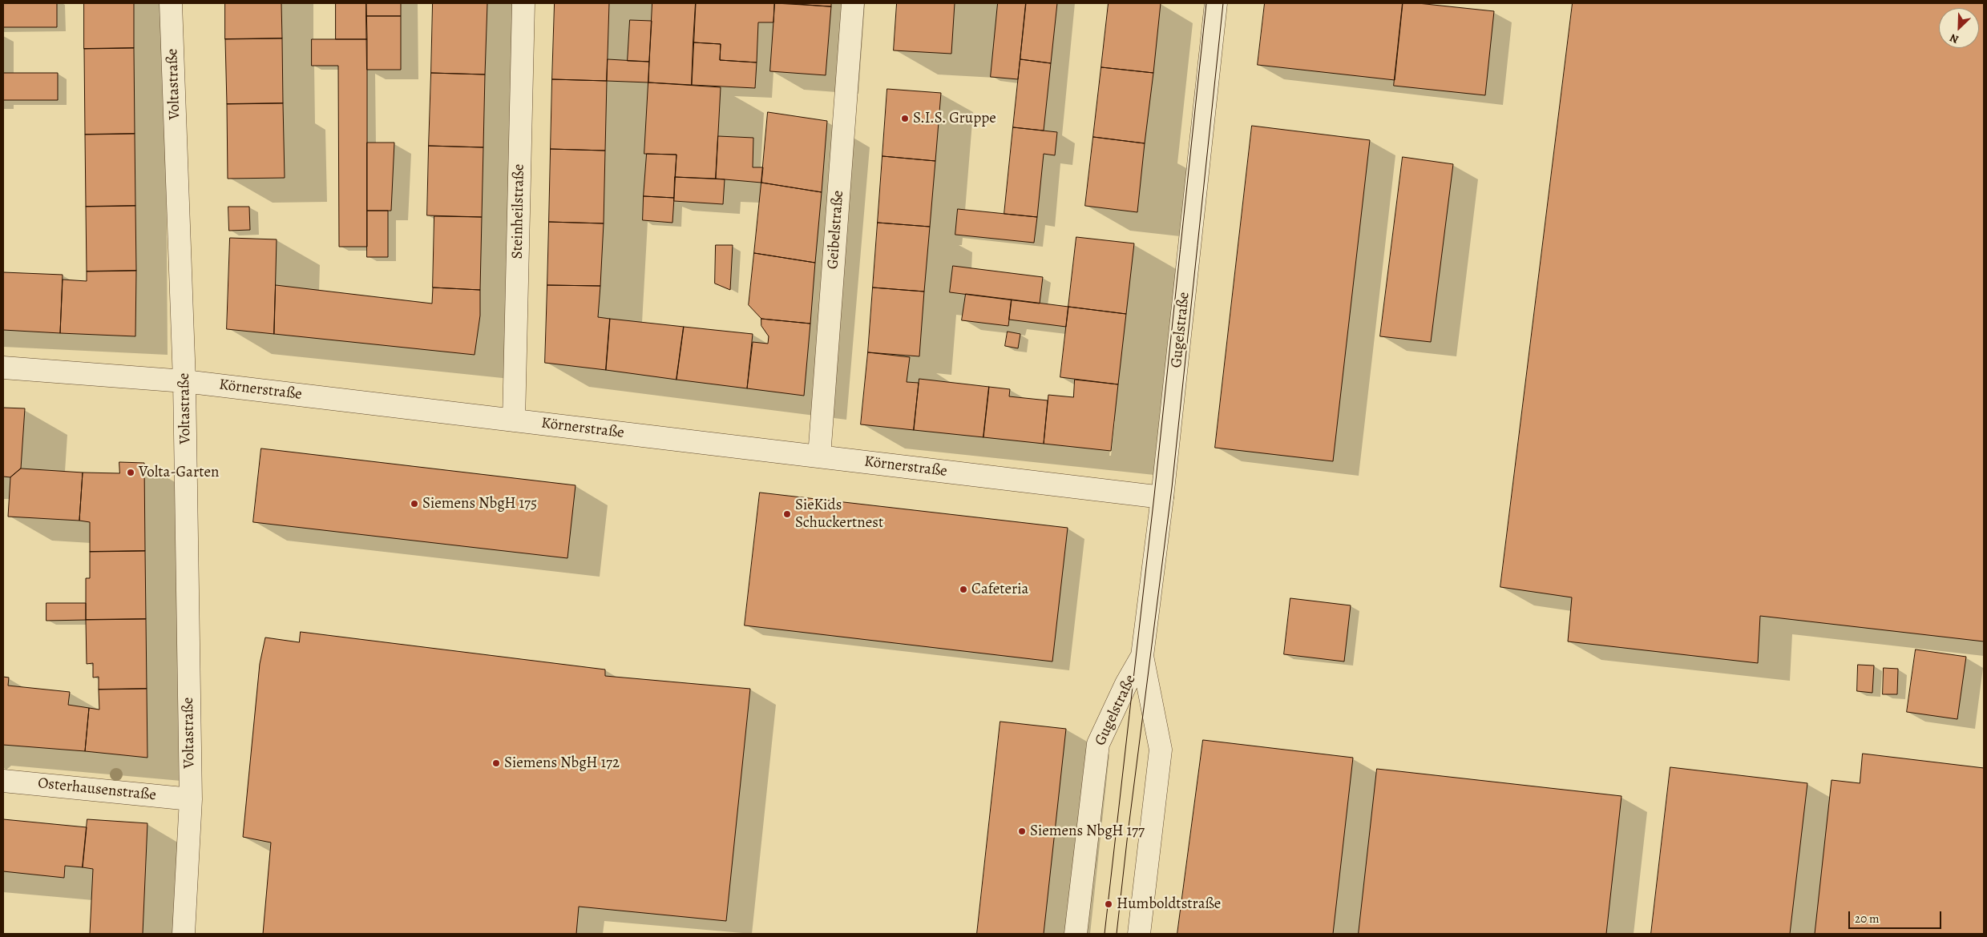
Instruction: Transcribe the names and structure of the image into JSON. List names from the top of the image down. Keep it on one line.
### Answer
{"streets":{"street":["Voltastraße","Steinheilstraße","Geibelstraße","Gugelstraße","Körnerstraße","Osterhausenstraße"]},"crossings":[["Voltastraße","Körnerstraße"],["Voltastraße","Osterhausenstraße"],["Steinheilstraße","Körnerstraße"],["Geibelstraße","Körnerstraße"],["Gugelstraße","Körnerstraße"]],"places":["S.I.S. Gruppe","Volta-Garten","Siemens NbgH 175","SieKids Schuckertnest","Cafeteria","Siemens NbgH 172","Siemens NbgH 177","Humboldtstraße"],"scale_bar":"20 m","north":"bottom left"}
